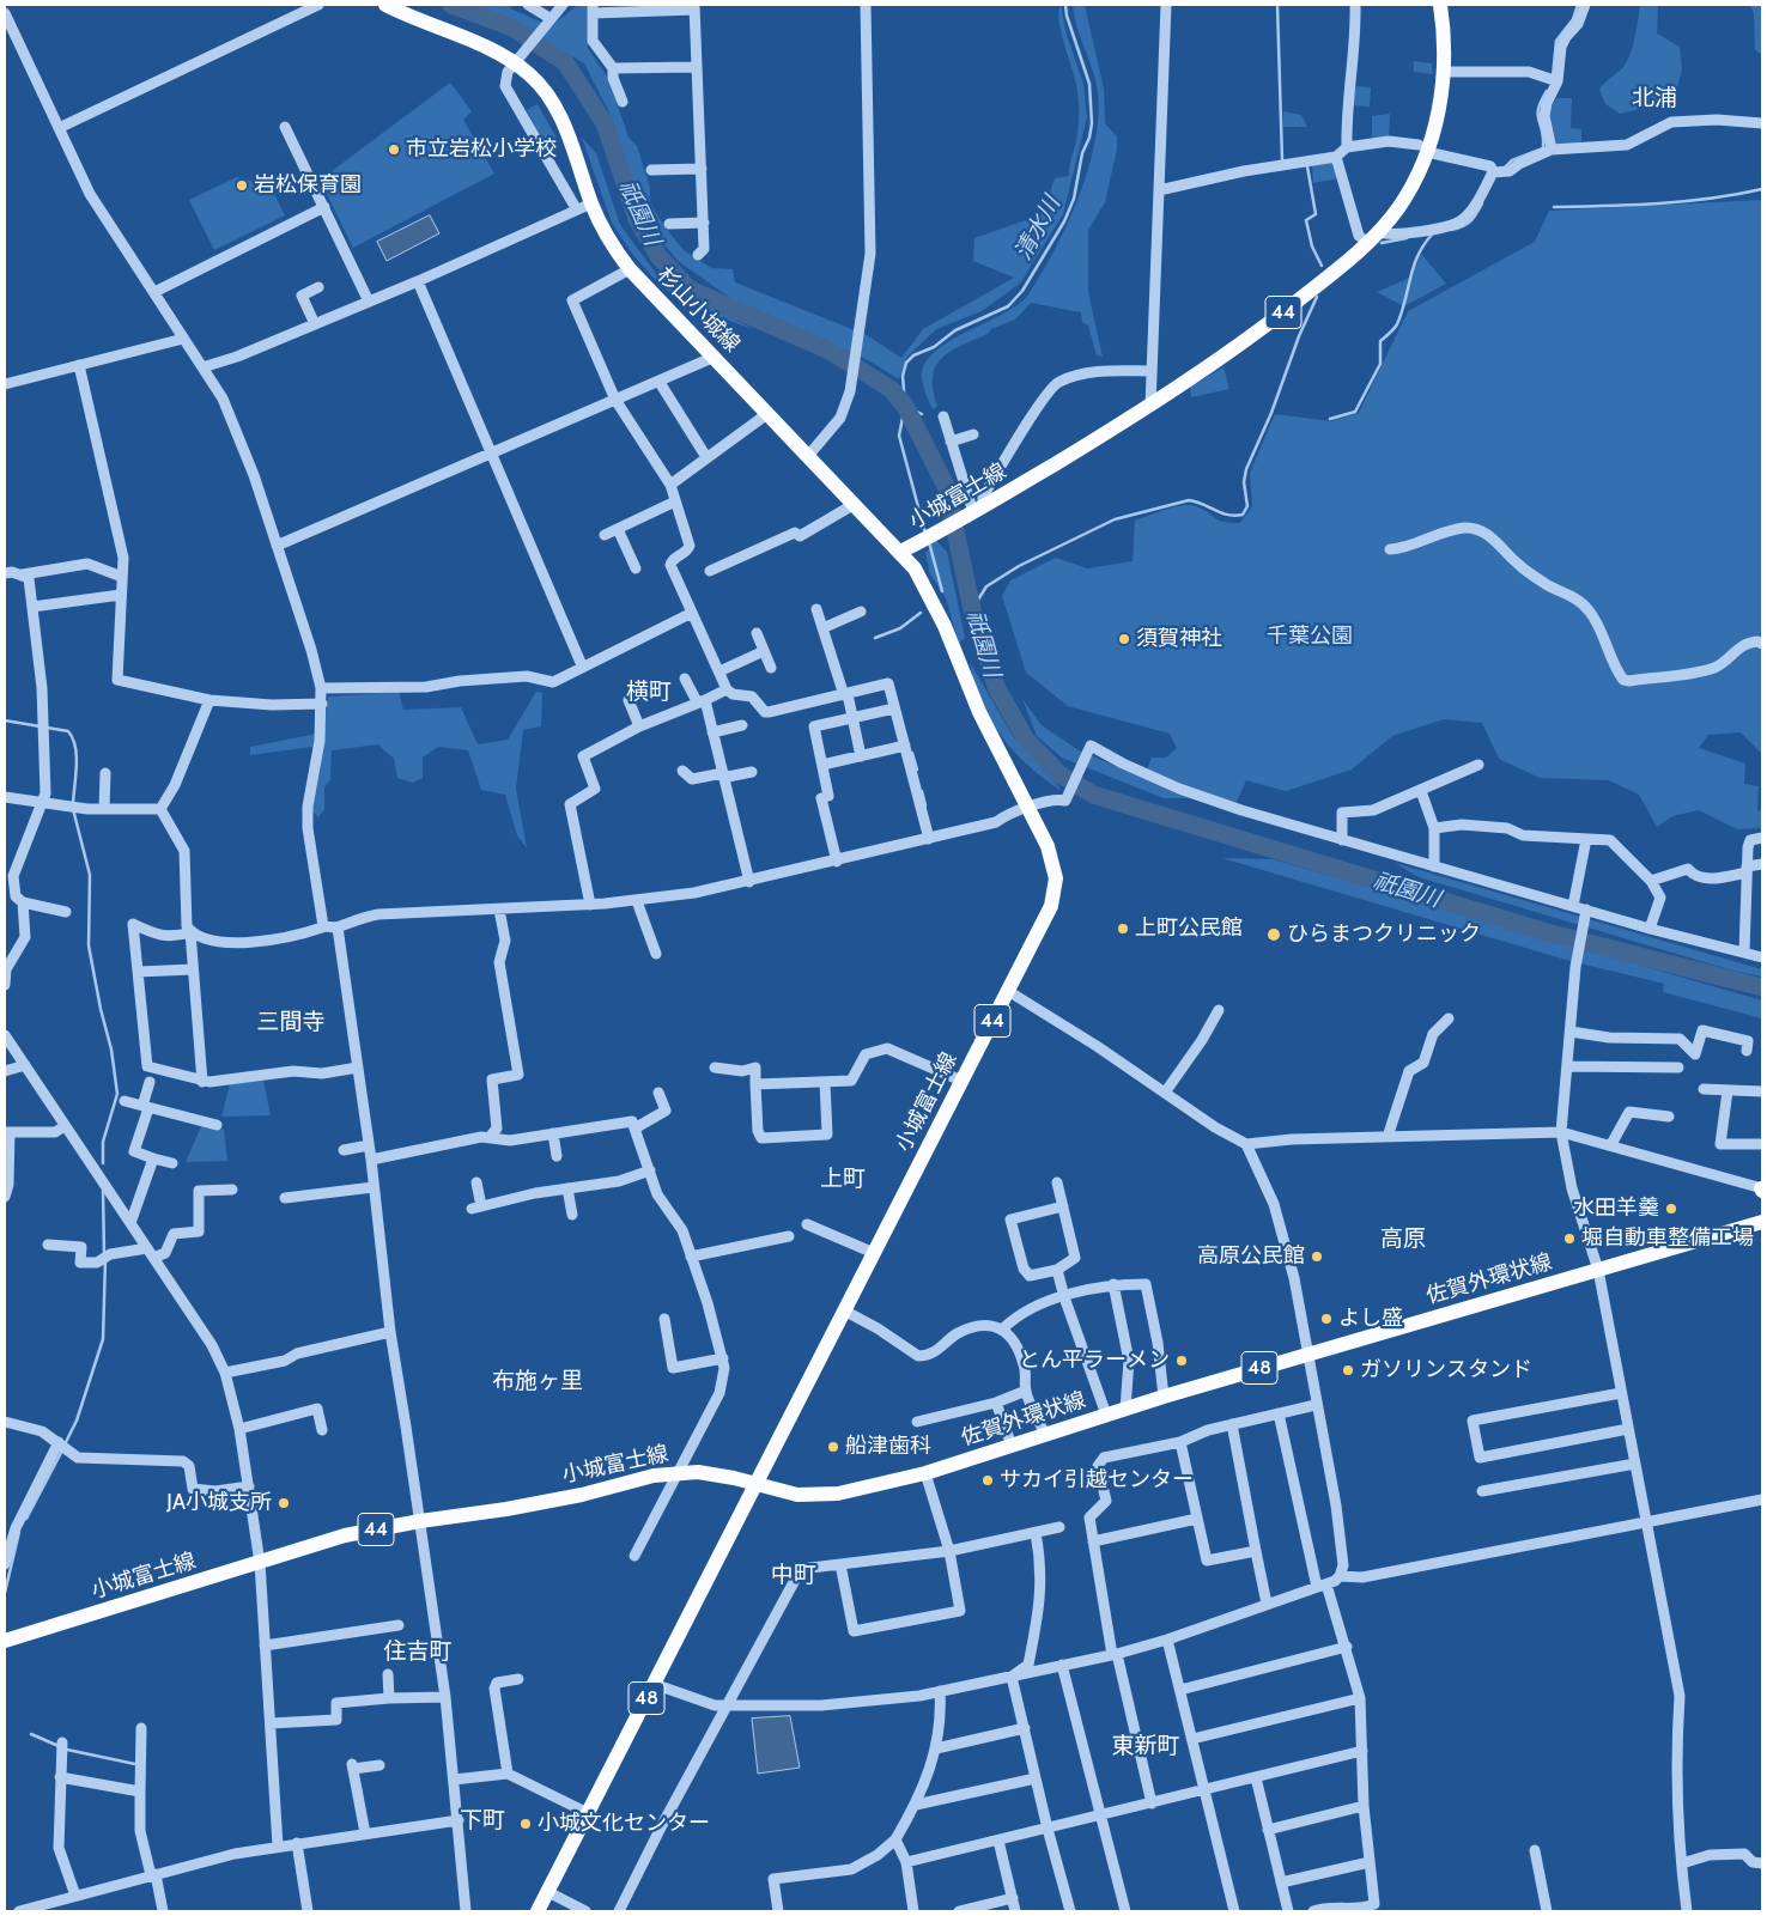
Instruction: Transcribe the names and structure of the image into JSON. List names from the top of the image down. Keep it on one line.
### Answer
{"streets":{"main road":["杉山小城線","44","小城富士線","佐賀外環状線","48"]},"crossings":[["杉山小城線","小城富士線"],["小城富士線","佐賀外環状線"],["小城富士線","48"],["佐賀外環状線","48"]],"districts":["北浦","横町","三間寺","上町","高原","布施ヶ里","中町","住吉町","東新町","下町"],"water":["祇園川","清水川"],"parks":["千葉公園"],"places":["市立岩松小学校","岩松保育園","須賀神社","上町公民館","ひらまつクリニック","水田羊羹","堀自動車整備工場","高原公民館","よし盛","とん平ラーメン","ガソリンスタンド","船津歯科","サカイ引越センター","JA小城支所","小城文化センター"]}
